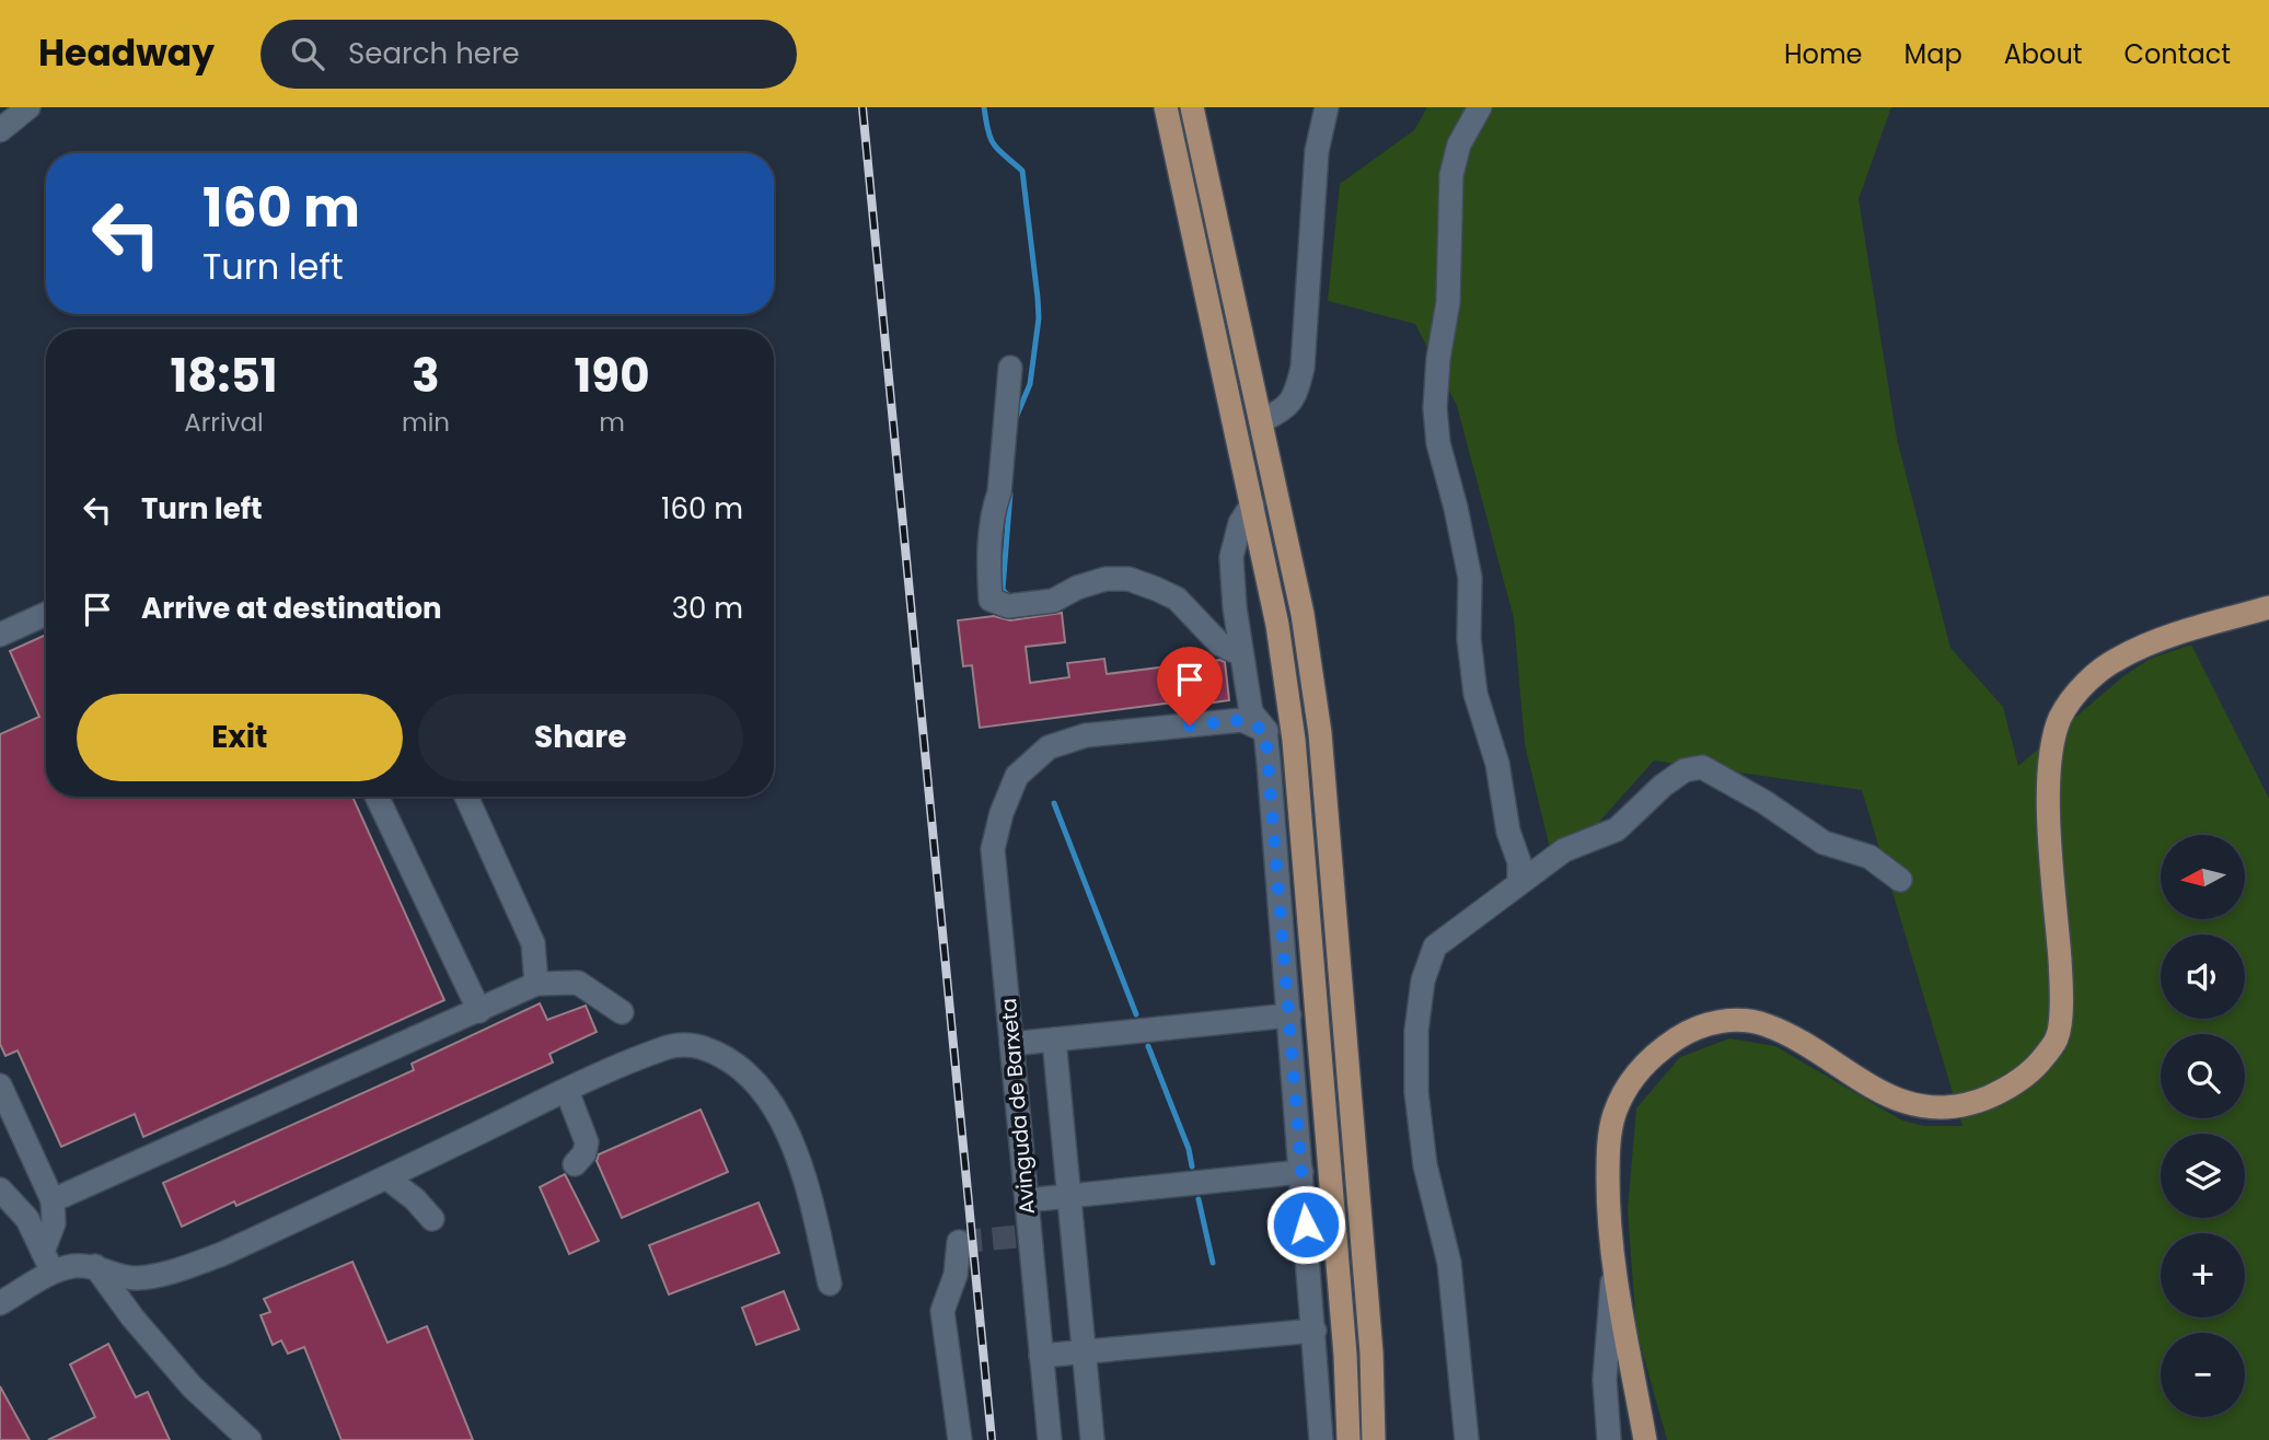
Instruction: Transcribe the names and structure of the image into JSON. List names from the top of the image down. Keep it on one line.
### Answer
{"streets":{"street":["Avinguda de Barxeta"]},"north":"left","page":{"header":"Headway","search":"Search here","nav":["Home","Map","About","Contact"],"turn":["160 m","Turn left"],"eta":["18:51","Arrival","3","min","190","m"],"list":[{"name":"Turn left","value":"160 m"},{"name":"Arrive at destination","value":"30 m"}],"buttons":["Exit","Share"],"map_buttons":["+","−"]}}
